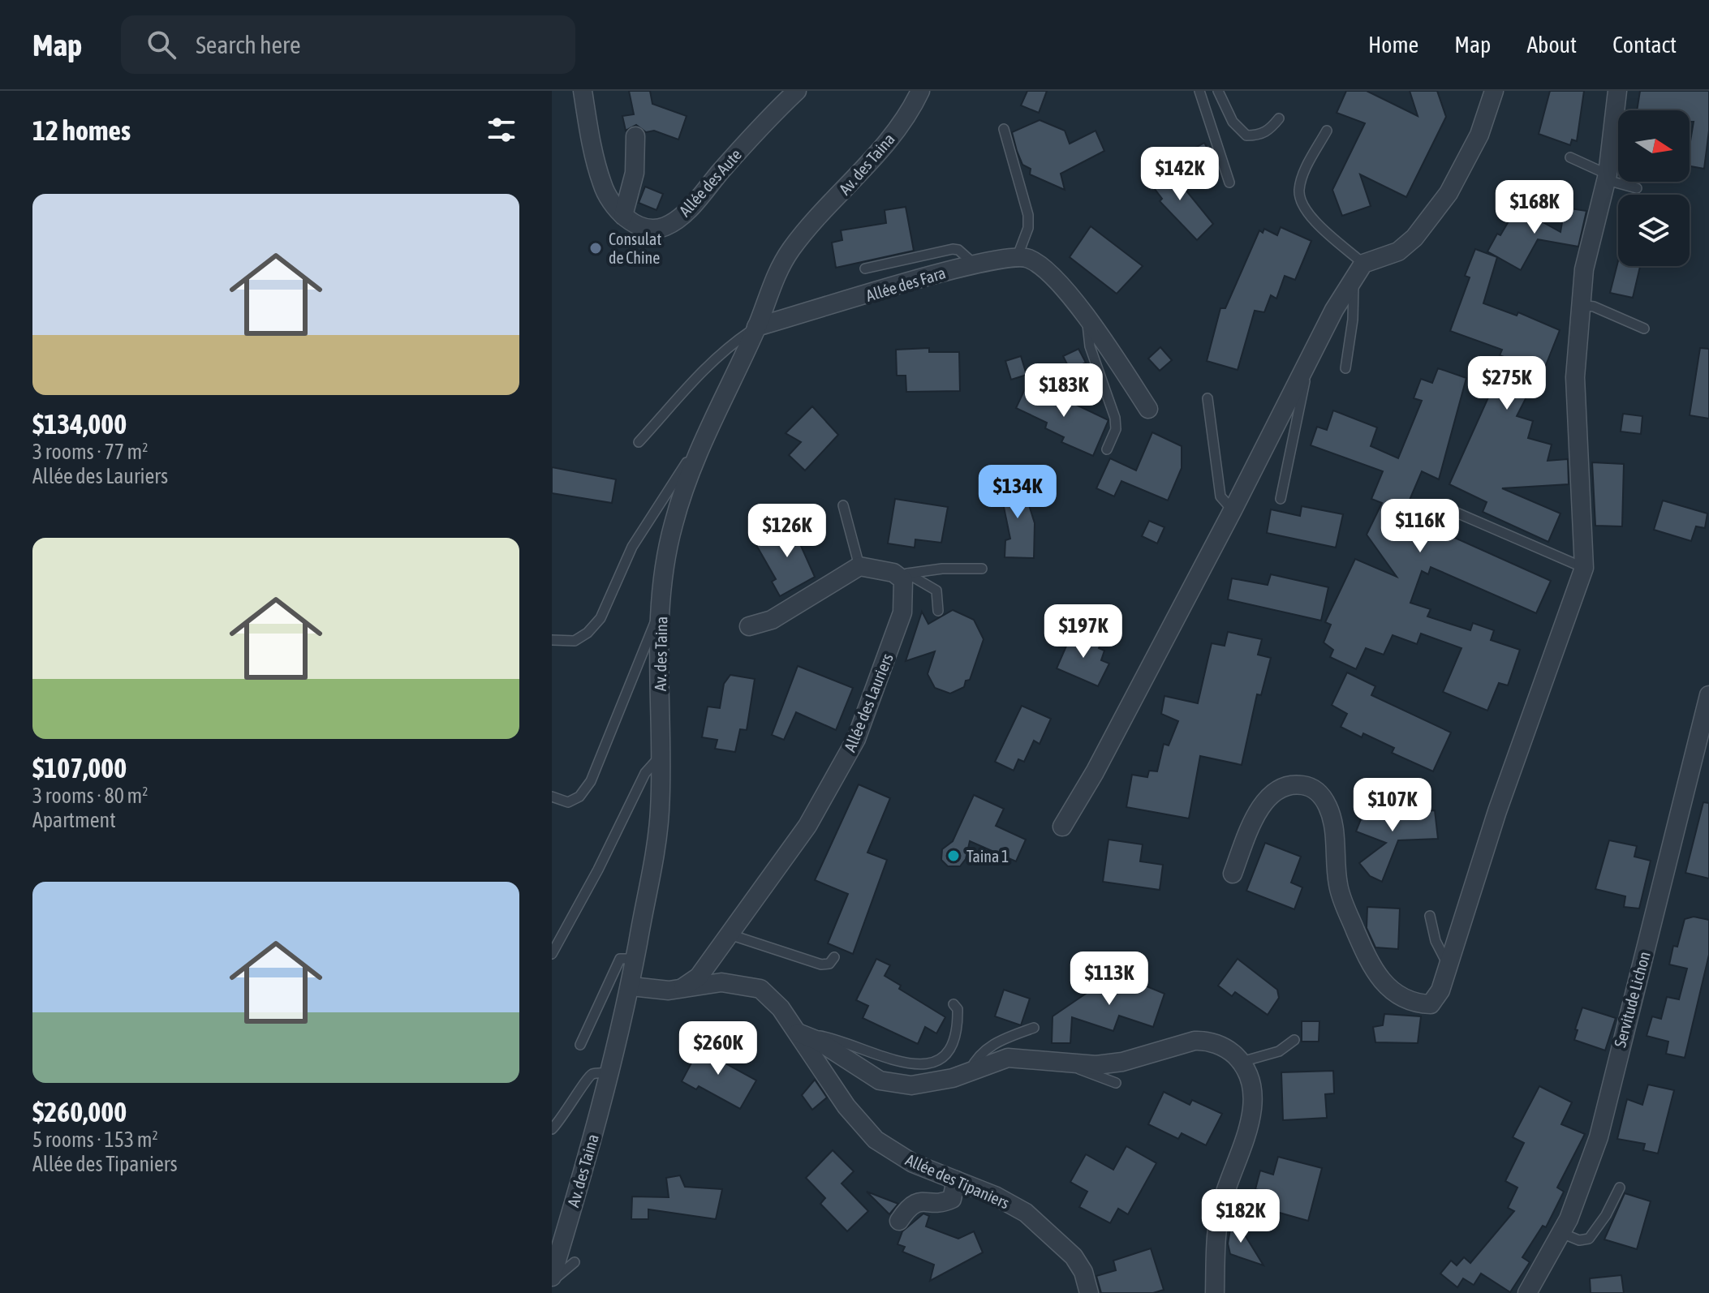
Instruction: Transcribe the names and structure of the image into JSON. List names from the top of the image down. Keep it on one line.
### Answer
{"streets":{"street":["Av. des Taina","Allée des Aute","Allée des Fara","Allée des Lauriers","Servitude Lichon","Allée des Tipaniers"]},"crossings":[["Av. des Taina","Allée des Fara"],["Av. des Taina","Allée des Tipaniers"],["Allée des Lauriers","Allée des Tipaniers"]],"places":["Consulat de Chine","Taina 1"],"north":"right","page":{"header":"Map","search":"Search here","nav":["Home","Map","About","Contact"],"heading":"12 homes","price":["$142K","$168K","$275K","$183K","$134K","$116K","$126K","$197K","$107K","$113K","$260K","$182K"],"list":[{"name":"$134,000","note":"3 rooms · 77 m² · Allée des Lauriers"},{"name":"$107,000","note":"3 rooms · 80 m² · Apartment"},{"name":"$260,000","note":"5 rooms · 153 m² · Allée des Tipaniers"}]}}
